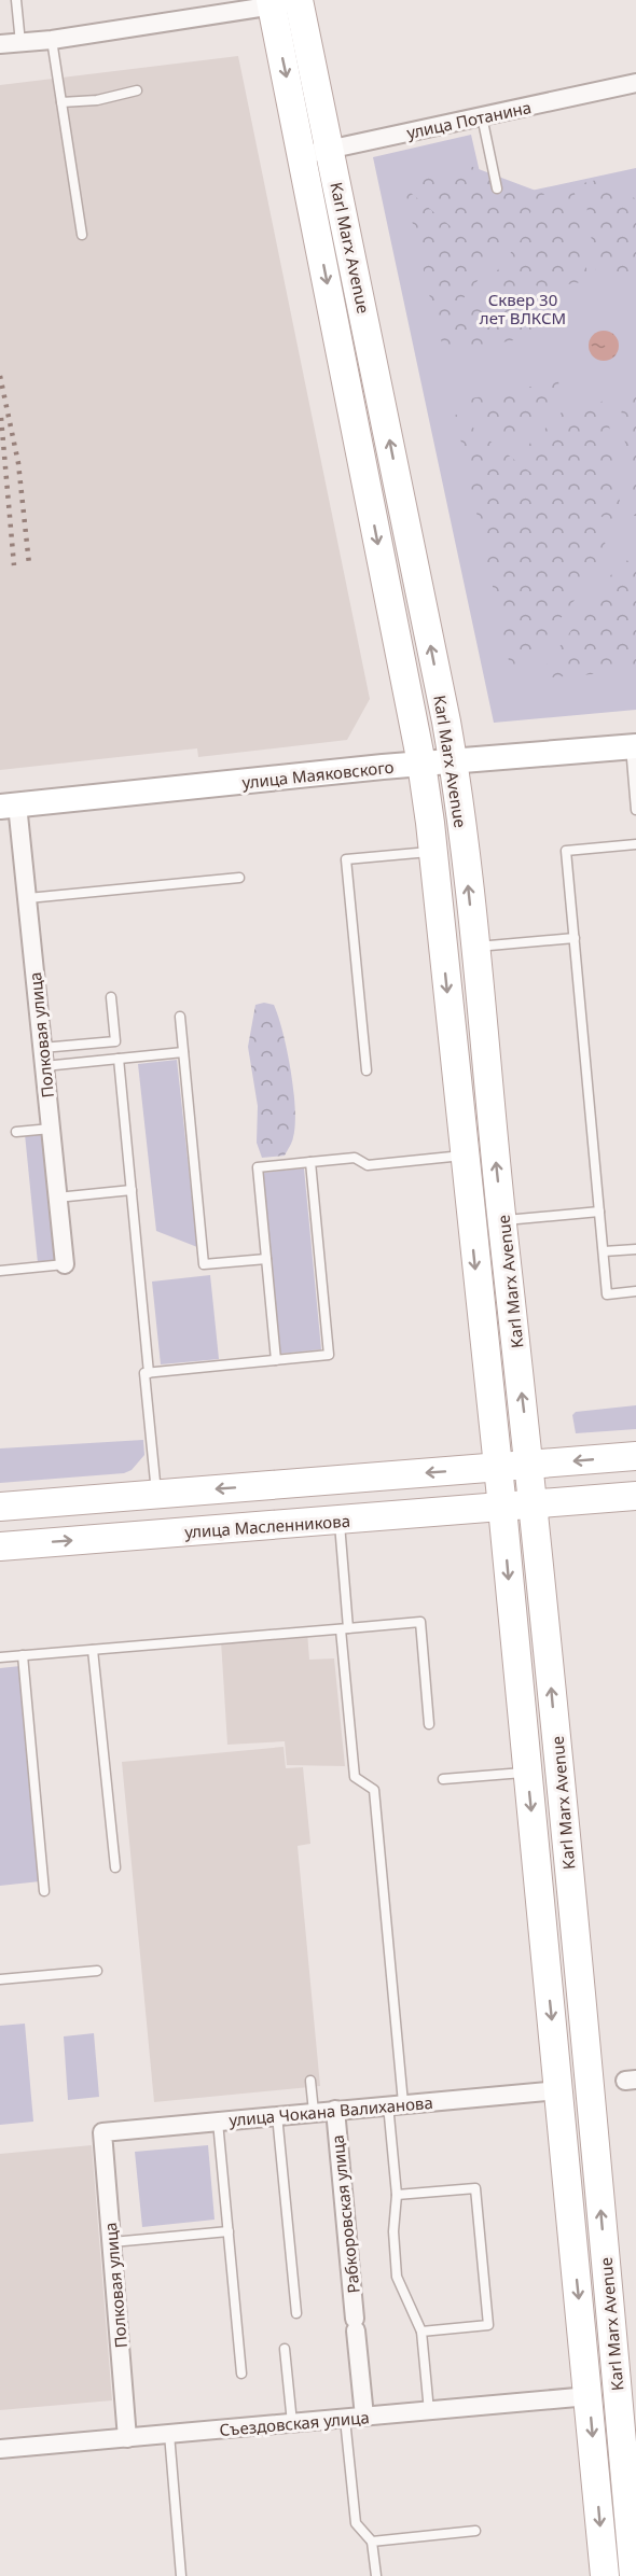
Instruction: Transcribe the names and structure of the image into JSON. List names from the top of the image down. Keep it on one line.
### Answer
{"streets":{"main road":["Karl Marx Avenue","улица Маяковского","улица Масленникова"],"street":["улица Потанина","Полковая улица","улица Чокана Валиханова","Рабкоровская улица","Съездовская улица"]},"crossings":[["улица Потанина","Karl Marx Avenue"],["Karl Marx Avenue","улица Маяковского"],["Karl Marx Avenue","улица Масленникова"],["Karl Marx Avenue","улица Чокана Валиханова"],["Karl Marx Avenue","Съездовская улица"],["улица Маяковского","Полковая улица"],["Полковая улица","улица Чокана Валиханова"],["Полковая улица","Съездовская улица"],["улица Чокана Валиханова","Рабкоровская улица"],["Рабкоровская улица","Съездовская улица"]],"parks":["Сквер 30 лет ВЛКСМ"]}
